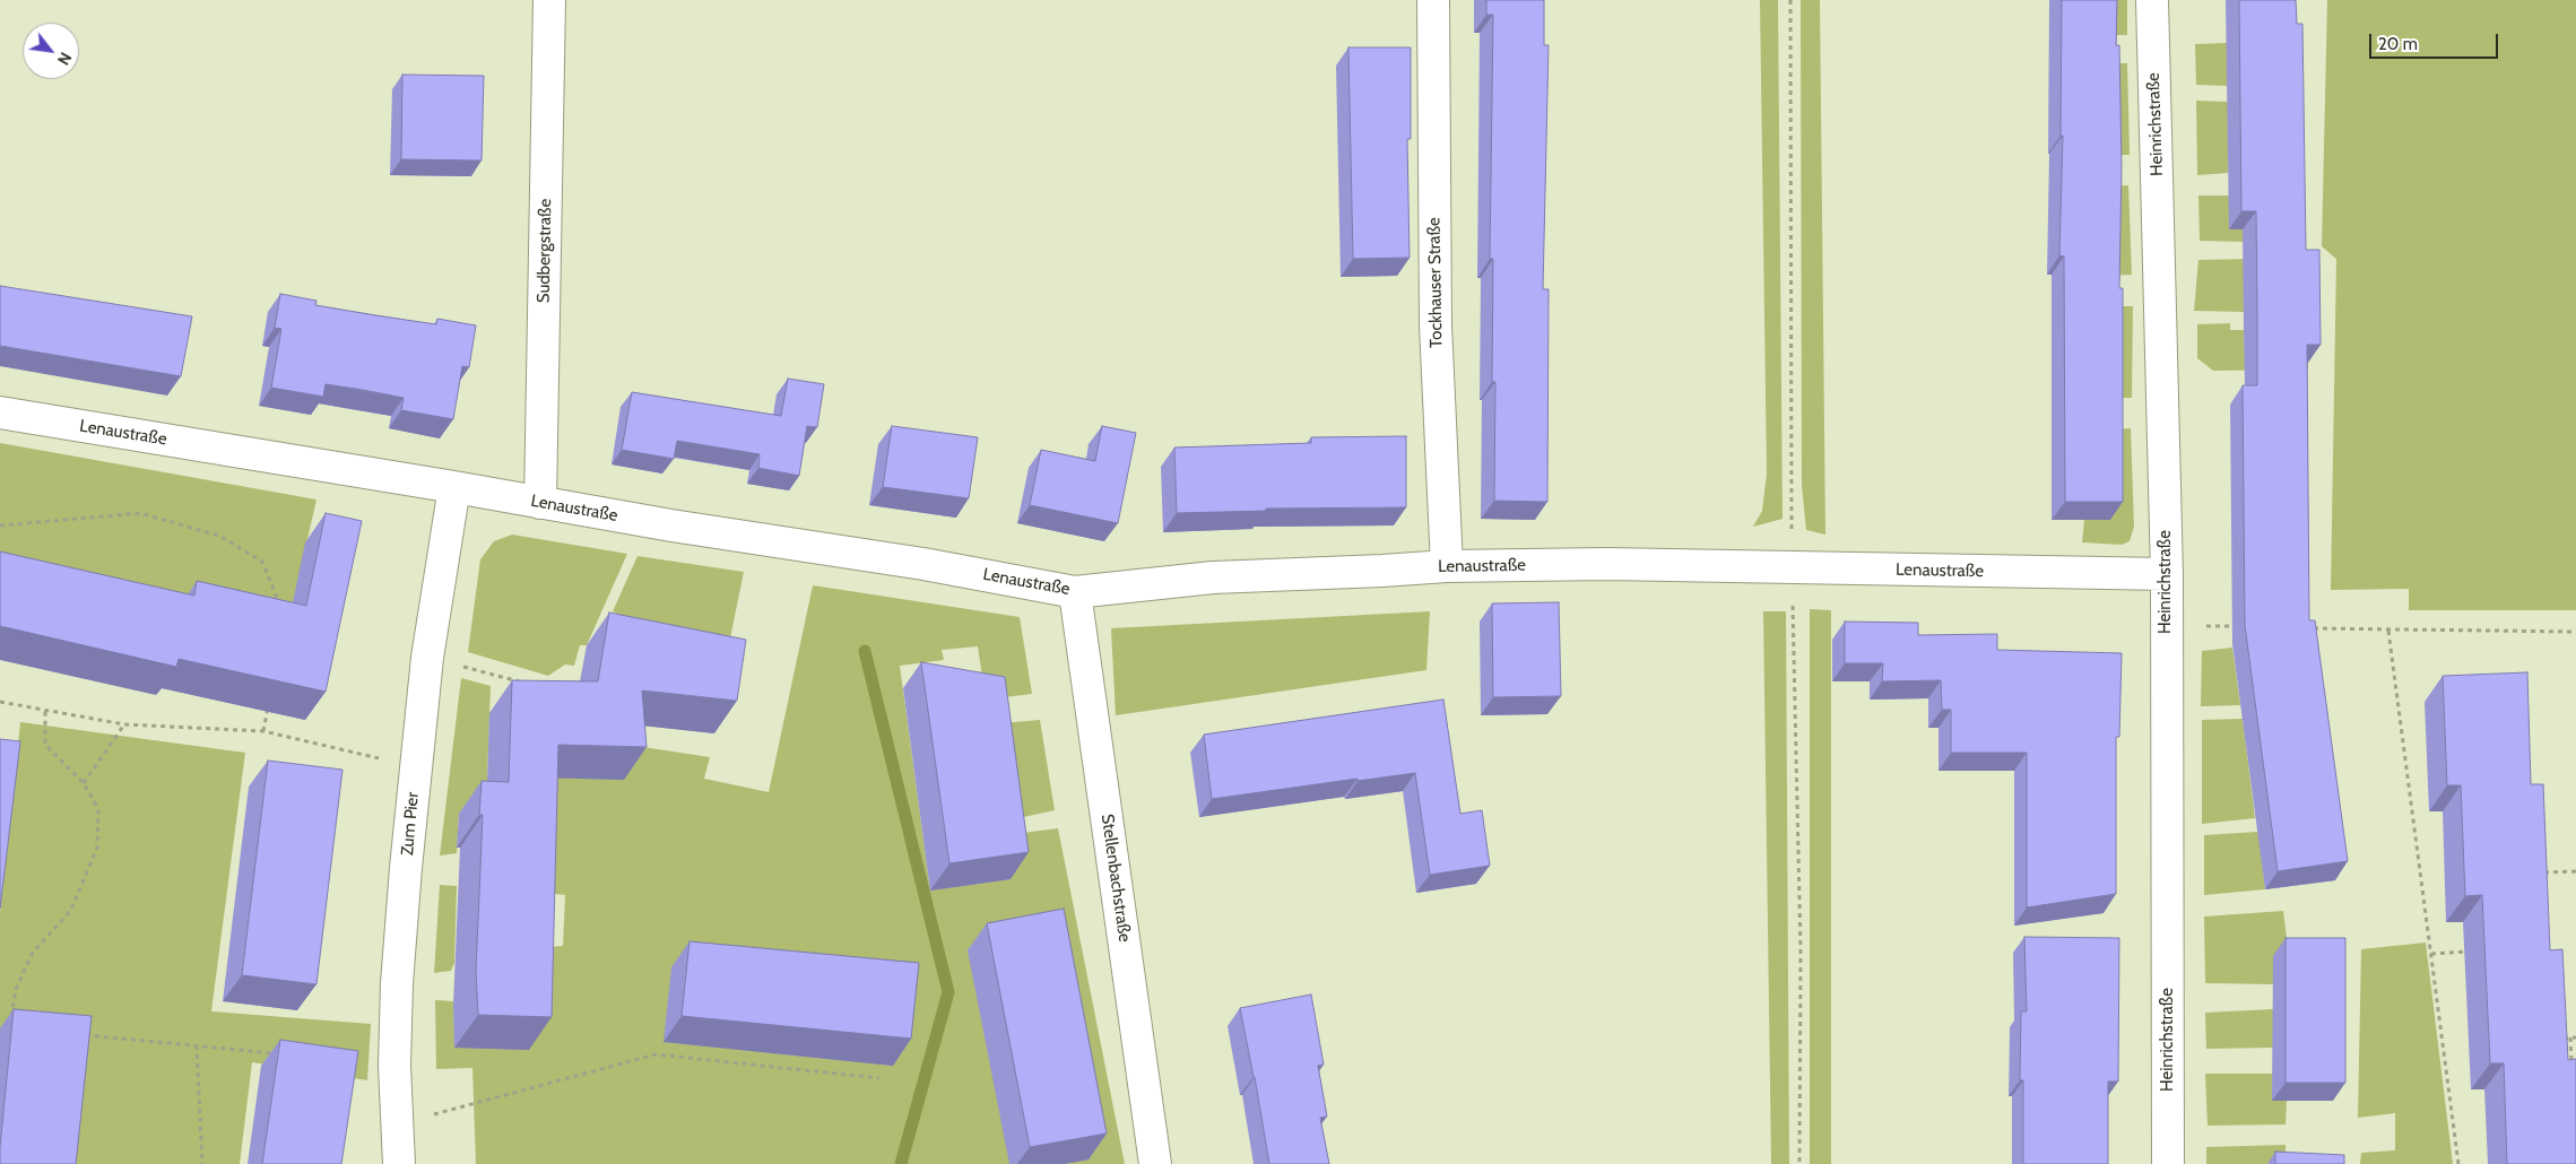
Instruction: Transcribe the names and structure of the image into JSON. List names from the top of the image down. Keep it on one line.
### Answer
{"streets":{"street":["Heinrichstraße","Sudbergstraße","Tockhauser Straße","Lenaustraße","Zum Pier","Stellenbachstraße"]},"crossings":[["Heinrichstraße","Lenaustraße"],["Sudbergstraße","Lenaustraße"],["Tockhauser Straße","Lenaustraße"],["Lenaustraße","Zum Pier"],["Lenaustraße","Stellenbachstraße"]],"scale_bar":"20 m","north":"bottom right"}
